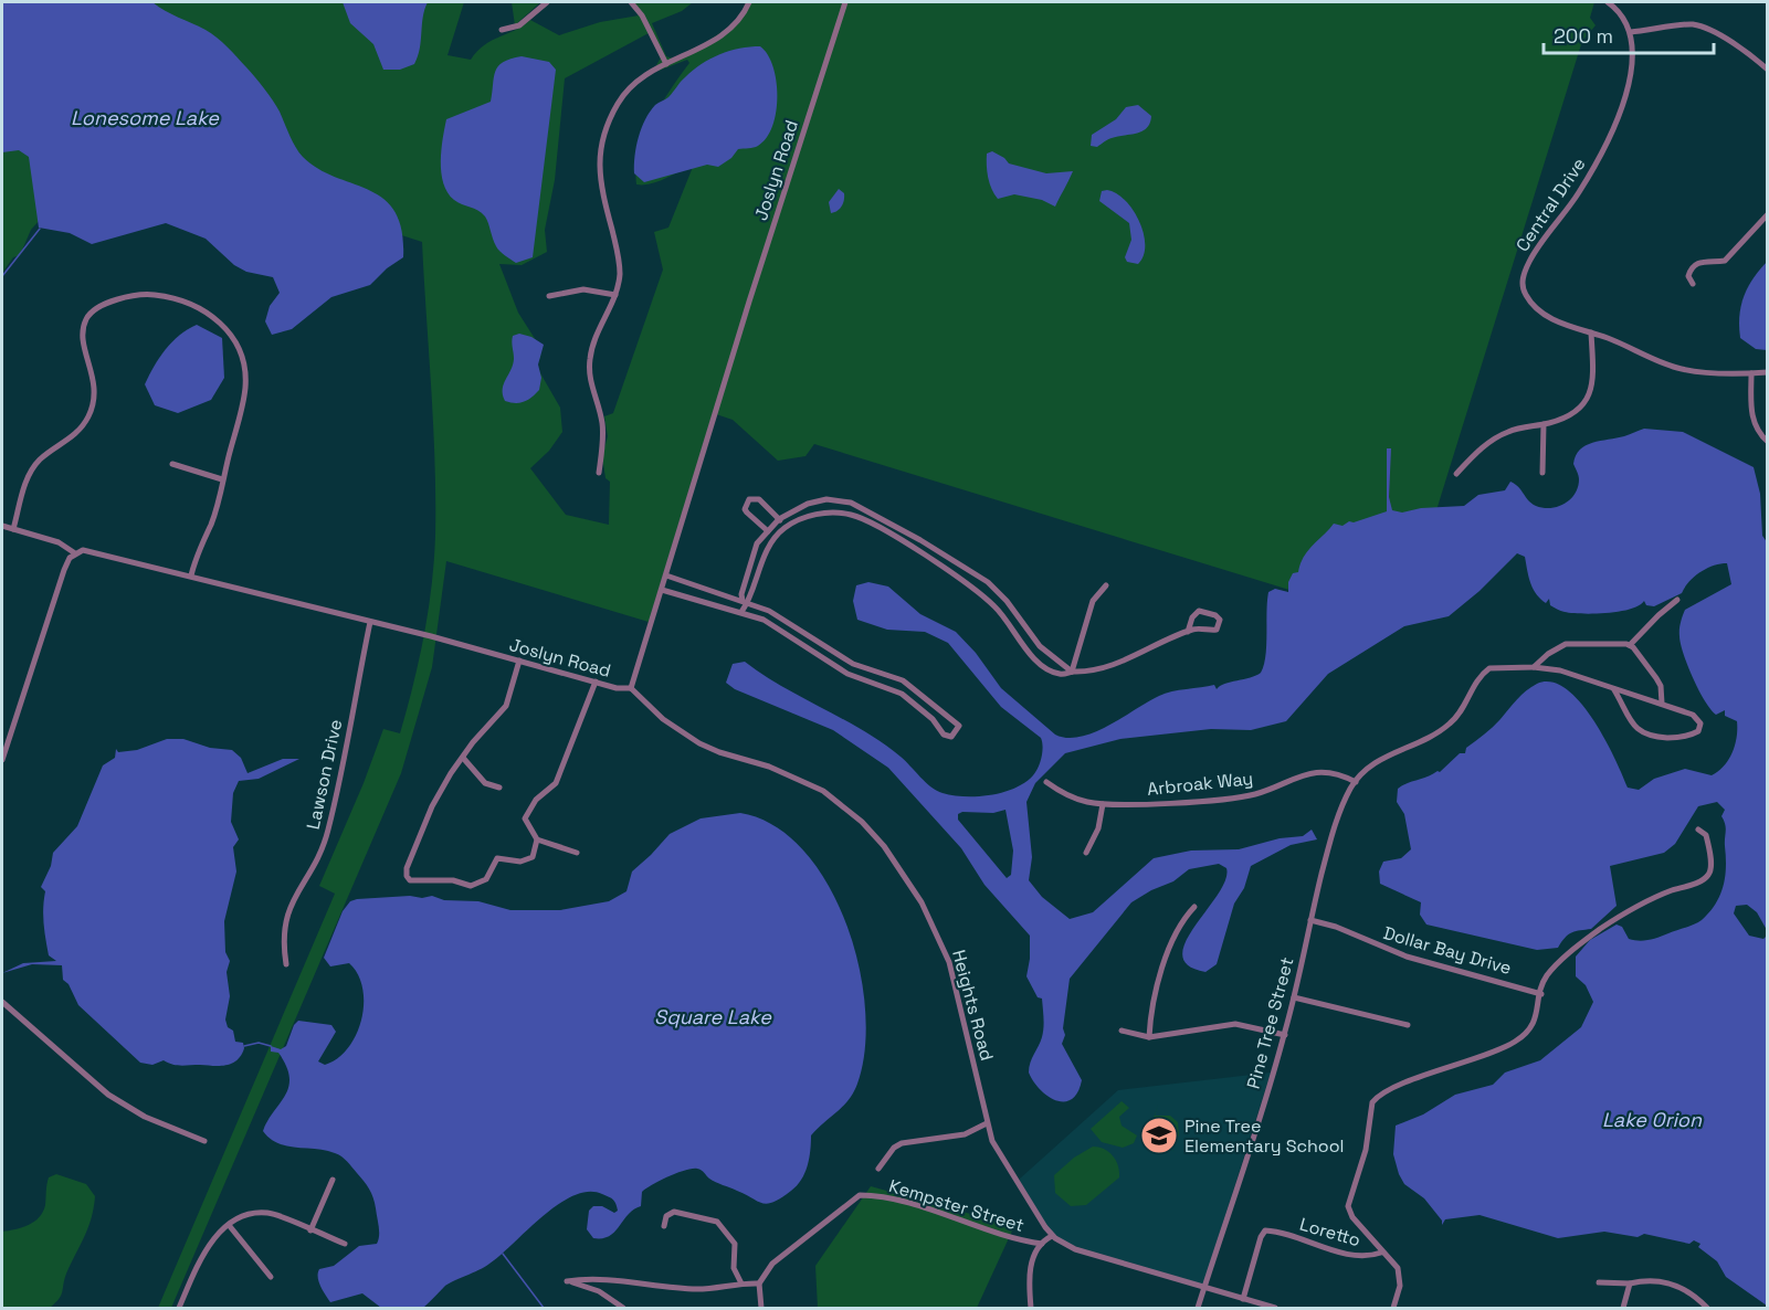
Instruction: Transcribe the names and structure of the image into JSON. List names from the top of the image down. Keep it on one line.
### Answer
{"streets":{"street":["Joslyn Road","Central Drive","Lawson Drive","Arbroak Way","Dollar Bay Drive","Heights Road","Pine Tree Street","Kempster Street","Loretto"]},"crossings":[["Joslyn Road","Lawson Drive"],["Joslyn Road","Heights Road"],["Arbroak Way","Pine Tree Street"],["Dollar Bay Drive","Pine Tree Street"],["Heights Road","Pine Tree Street"],["Heights Road","Kempster Street"],["Heights Road","Loretto"]],"water":["Lonesome Lake","Square Lake","Lake Orion"],"places":{"school or university":["Pine Tree Elementary School"]},"scale_bar":"200 m"}
